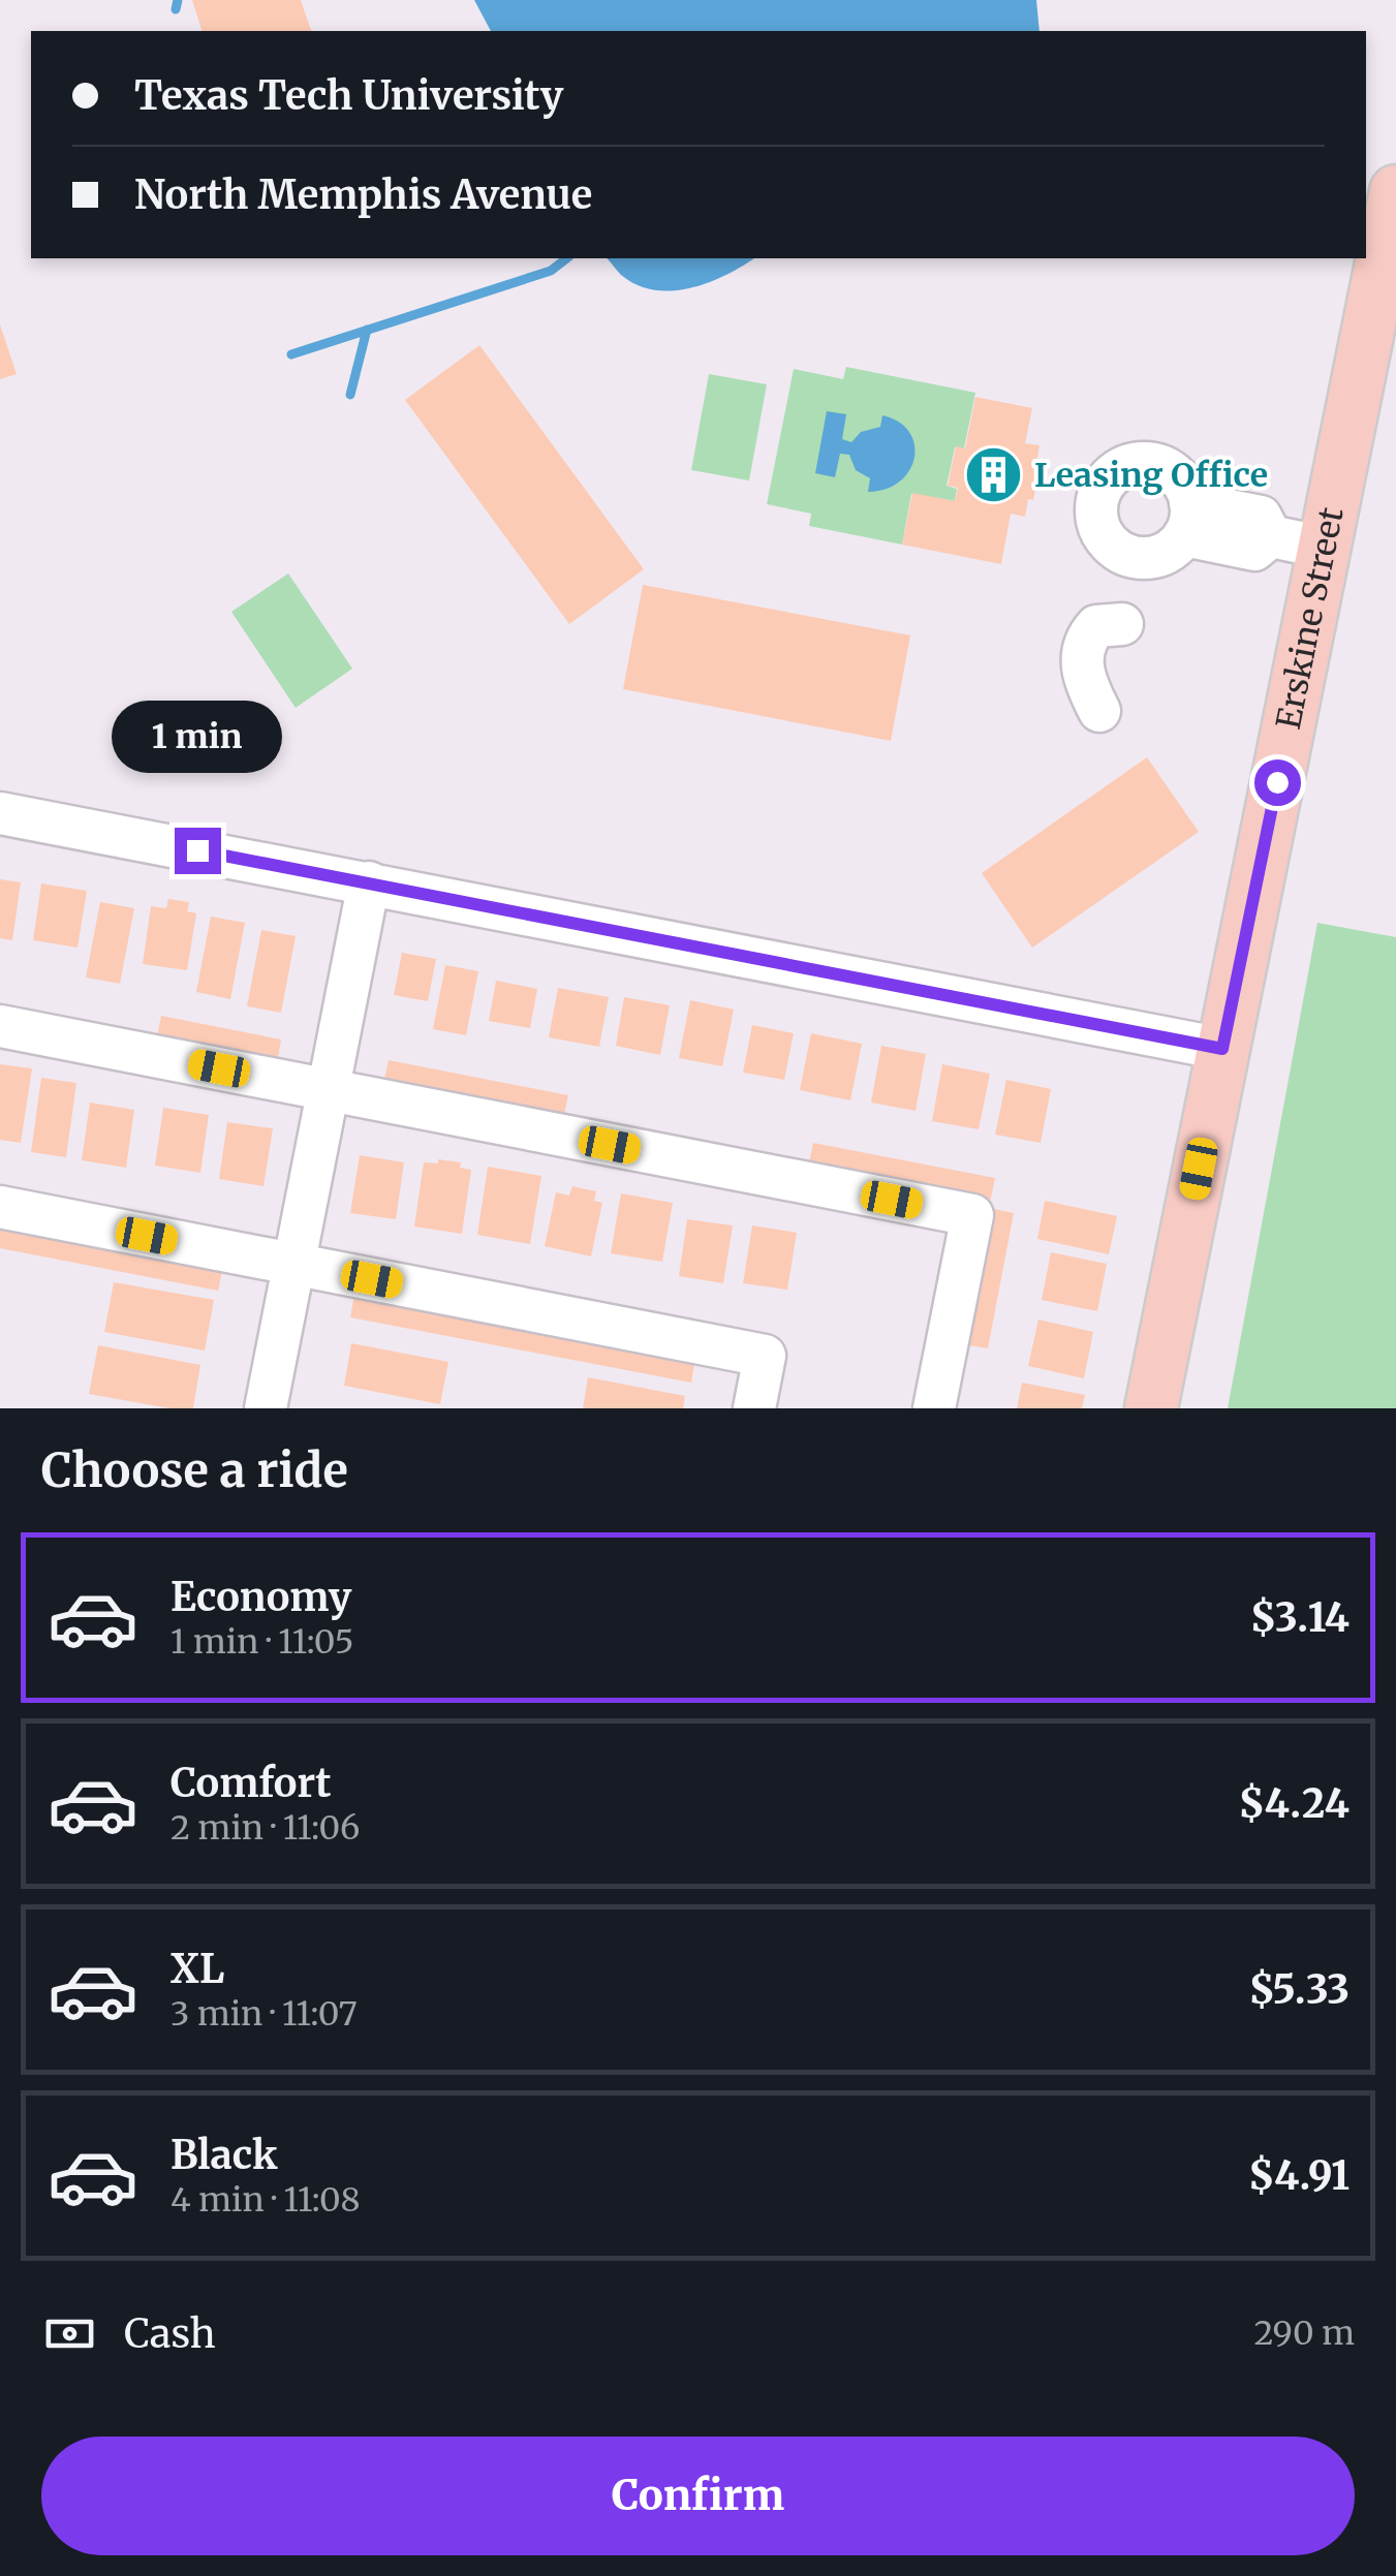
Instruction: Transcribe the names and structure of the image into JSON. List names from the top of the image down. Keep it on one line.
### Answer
{"streets":{"main road":["Erskine Street"]},"places":{"building":["Leasing Office"]},"page":{"banner":["Texas Tech University","North Memphis Avenue"],"bubble":"1 min","heading":"Choose a ride","list":[{"name":"Economy","note":"1 min · 11:05","value":"$3.14"},{"name":"Comfort","note":"2 min · 11:06","value":"$4.24"},{"name":"XL","note":"3 min · 11:07","value":"$5.33"},{"name":"Black","note":"4 min · 11:08","value":"$4.91"}],"pay":["Cash","290 m"],"buttons":"Confirm"}}
